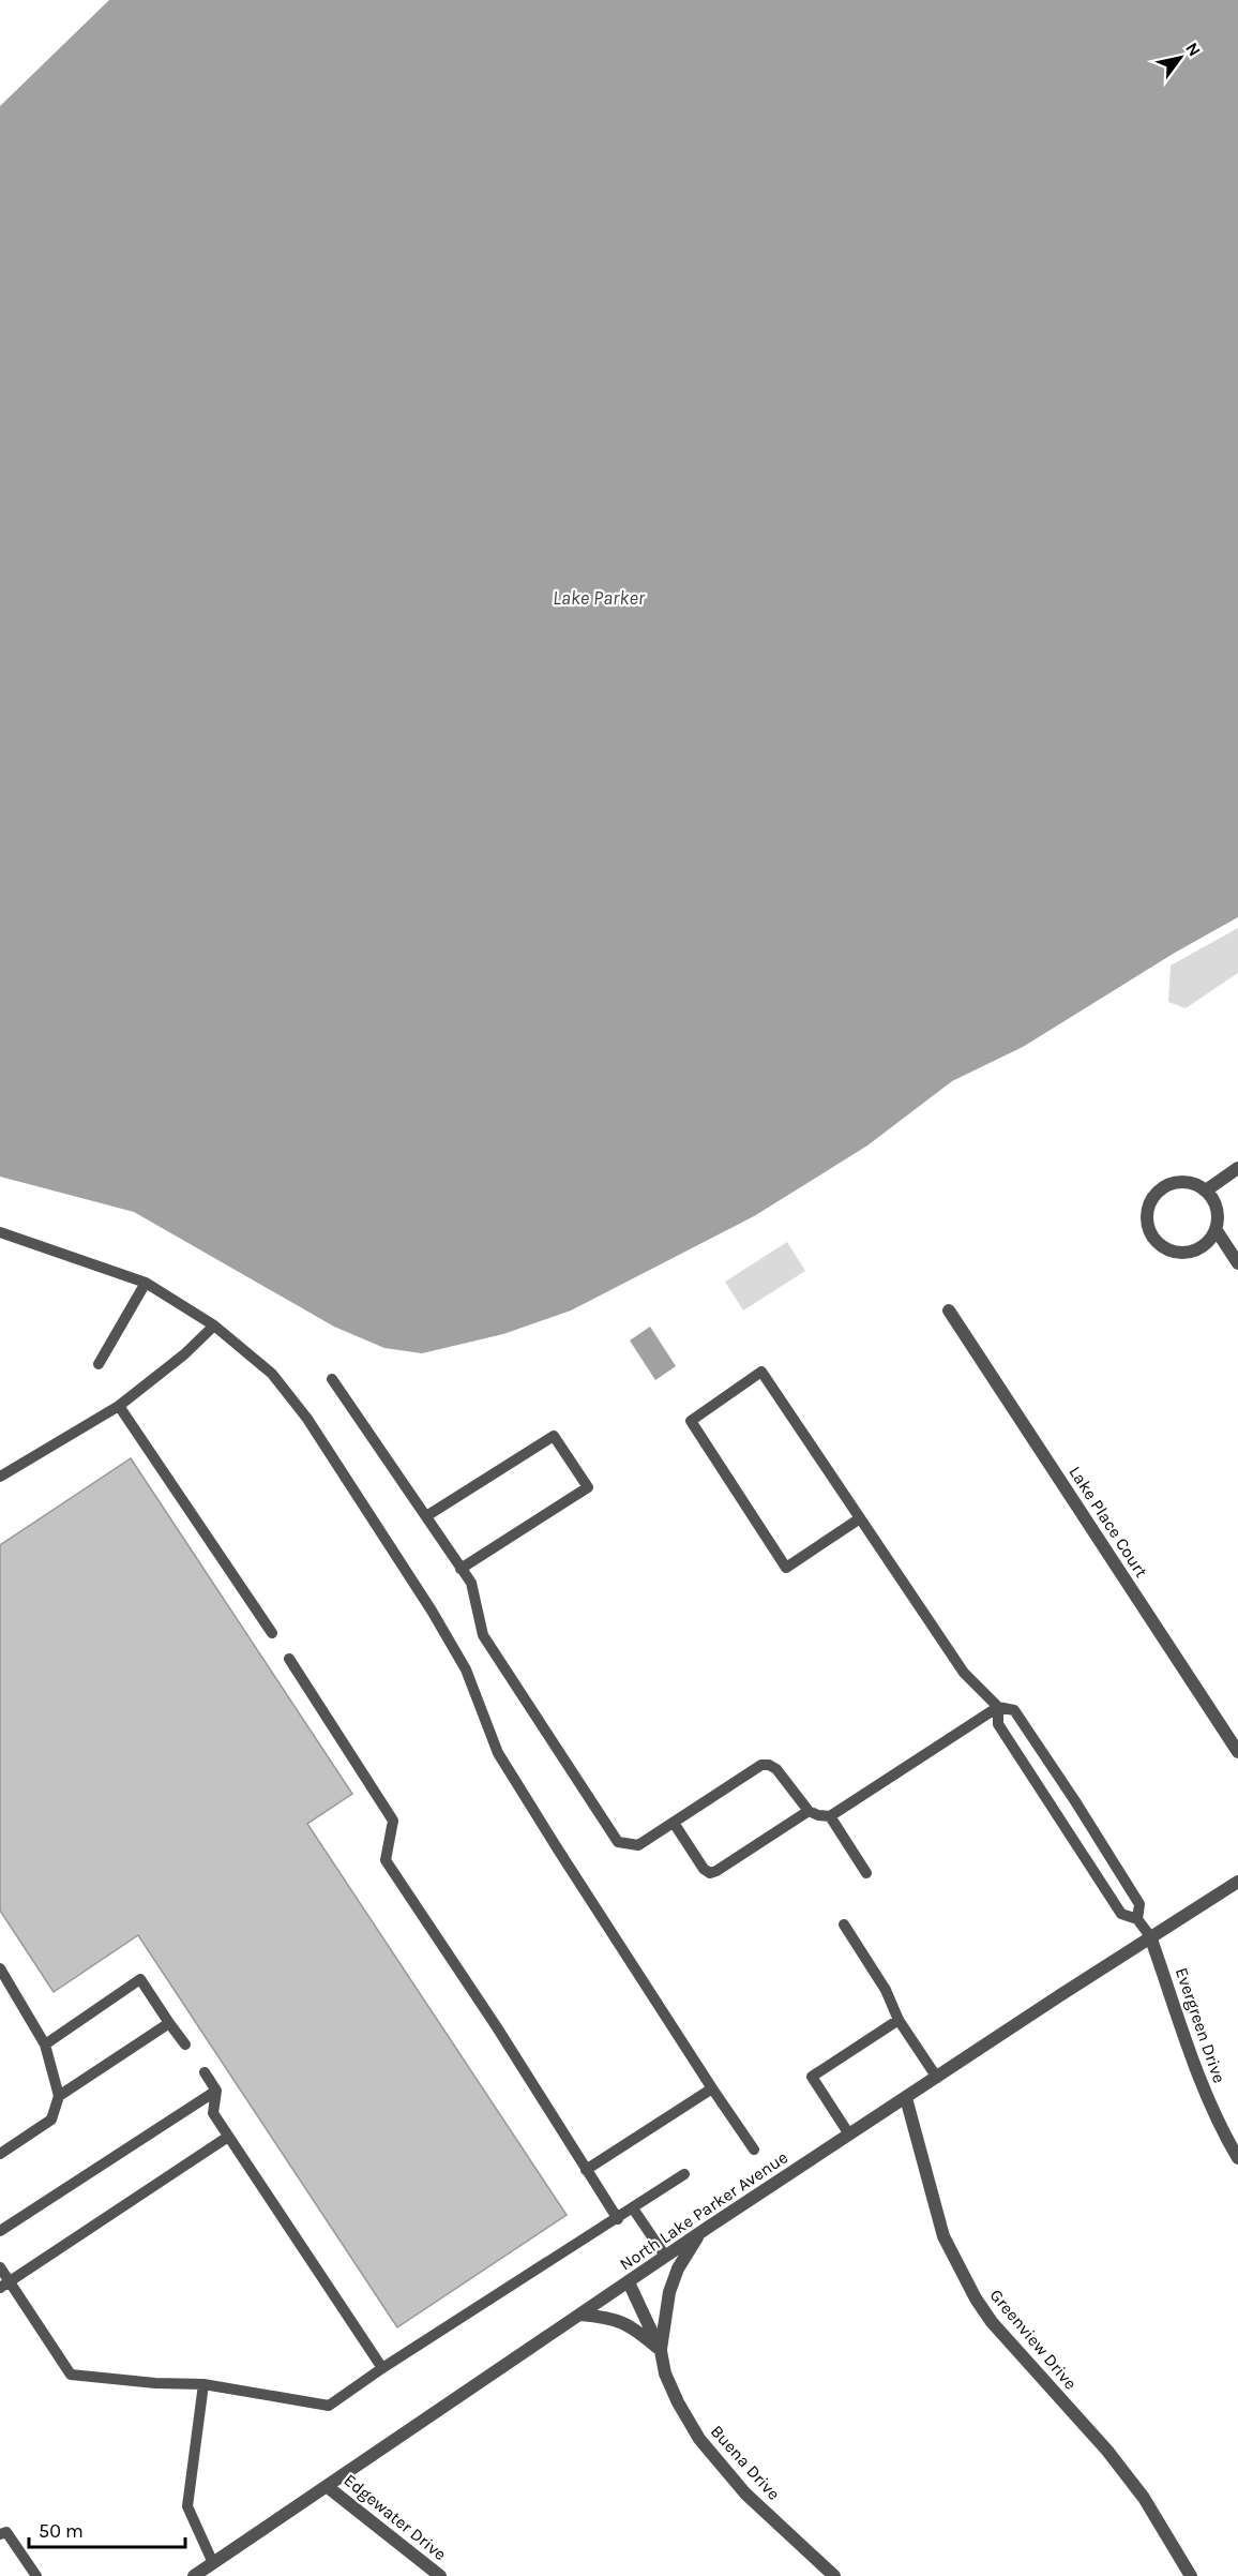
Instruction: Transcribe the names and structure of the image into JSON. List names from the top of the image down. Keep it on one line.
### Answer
{"streets":{"street":["Lake Place Court","Evergreen Drive","North Lake Parker Avenue","Greenview Drive","Buena Drive","Edgewater Drive"]},"crossings":[["Evergreen Drive","North Lake Parker Avenue"],["North Lake Parker Avenue","Greenview Drive"],["North Lake Parker Avenue","Buena Drive"],["North Lake Parker Avenue","Edgewater Drive"]],"water":["Lake Parker"],"scale_bar":"50 m","north":"top right"}
